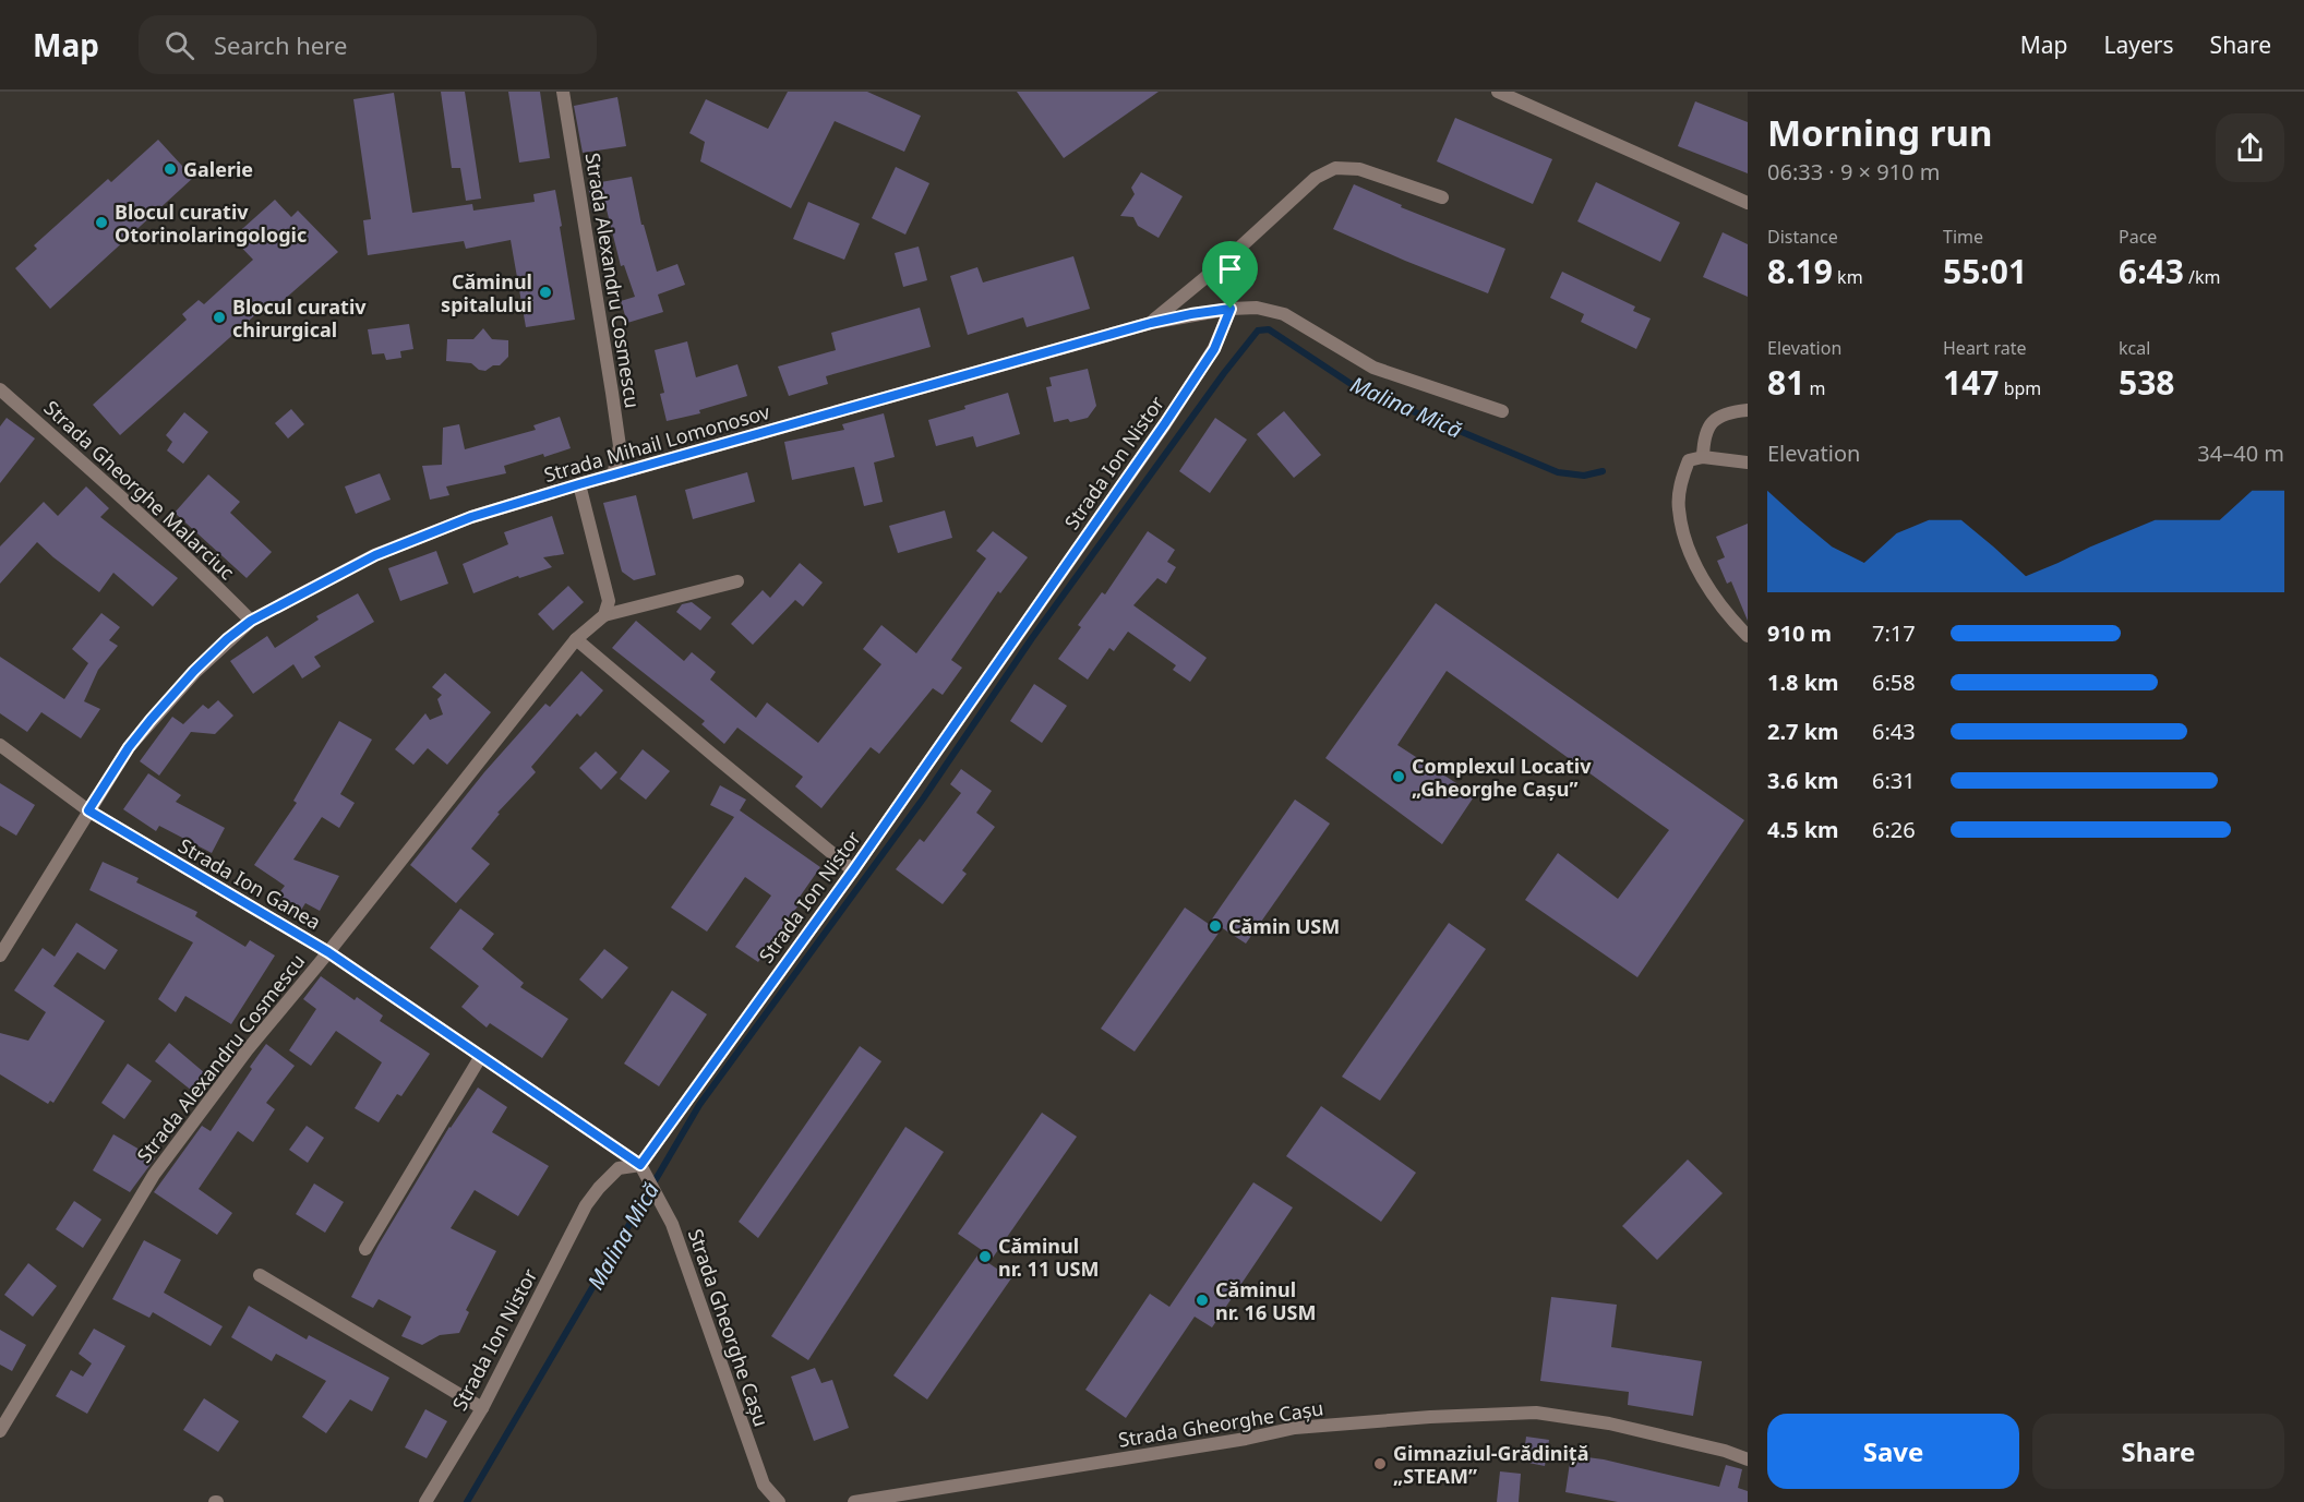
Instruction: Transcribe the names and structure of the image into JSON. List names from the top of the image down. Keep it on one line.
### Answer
{"streets":{"street":["Strada Alexandru Cosmescu","Strada Mihail Lomonosov","Strada Ion Nistor","Strada Gheorghe Malarciuc","Strada Ion Ganea","Strada Gheorghe Cașu"]},"crossings":[["Strada Alexandru Cosmescu","Strada Mihail Lomonosov"],["Strada Alexandru Cosmescu","Strada Ion Ganea"],["Strada Mihail Lomonosov","Strada Ion Nistor"],["Strada Mihail Lomonosov","Strada Gheorghe Malarciuc"],["Strada Mihail Lomonosov","Strada Ion Ganea"],["Strada Ion Nistor","Strada Ion Ganea"],["Strada Ion Nistor","Strada Gheorghe Cașu"],["Strada Ion Ganea","Strada Gheorghe Cașu"]],"water":["Malina Mică"],"places":["Galerie","Blocul curativ Otorinolaringologic","Căminul spitalului","Blocul curativ chirurgical","Complexul Locativ „Gheorghe Cașu”","Cămin USM","Căminul nr. 11 USM","Căminul nr. 16 USM","Gimnaziul-Grădiniță „STEAM”"],"page":{"header":"Map","search":"Search here","nav":["Map","Layers","Share"],"heading":["Morning run","06:33 · 9 × 910 m"],"stats":[["Distance","8.19 km"],["Time","55:01"],["Pace","6:43 /km"],["Elevation","81 m"],["Heart rate","147 bpm"],["kcal","538"]],"chart":["Elevation","34–40 m"],"list":[{"name":"910 m","note":"7:17"},{"name":"1.8 km","note":"6:58"},{"name":"2.7 km","note":"6:43"},{"name":"3.6 km","note":"6:31"},{"name":"4.5 km","note":"6:26"}],"buttons":["Save","Share"]}}
